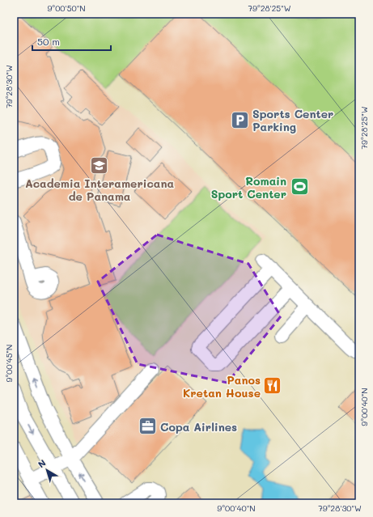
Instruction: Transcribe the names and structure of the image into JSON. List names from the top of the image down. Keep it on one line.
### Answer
{"places":{"parking":["Sports Center Parking"],"school or university":["Academia Interamericana de Panama"],"sports":["Romain Sport Center"],"restaurant":["Panos Kretan House"],"office":["Copa Airlines"]},"scale_bar":"50 m","north":"top left","coordinates":["9°00'50\"N","79°28'25\"W","79°28'30\"W","9°00'45\"N","9°00'40\"N"]}
